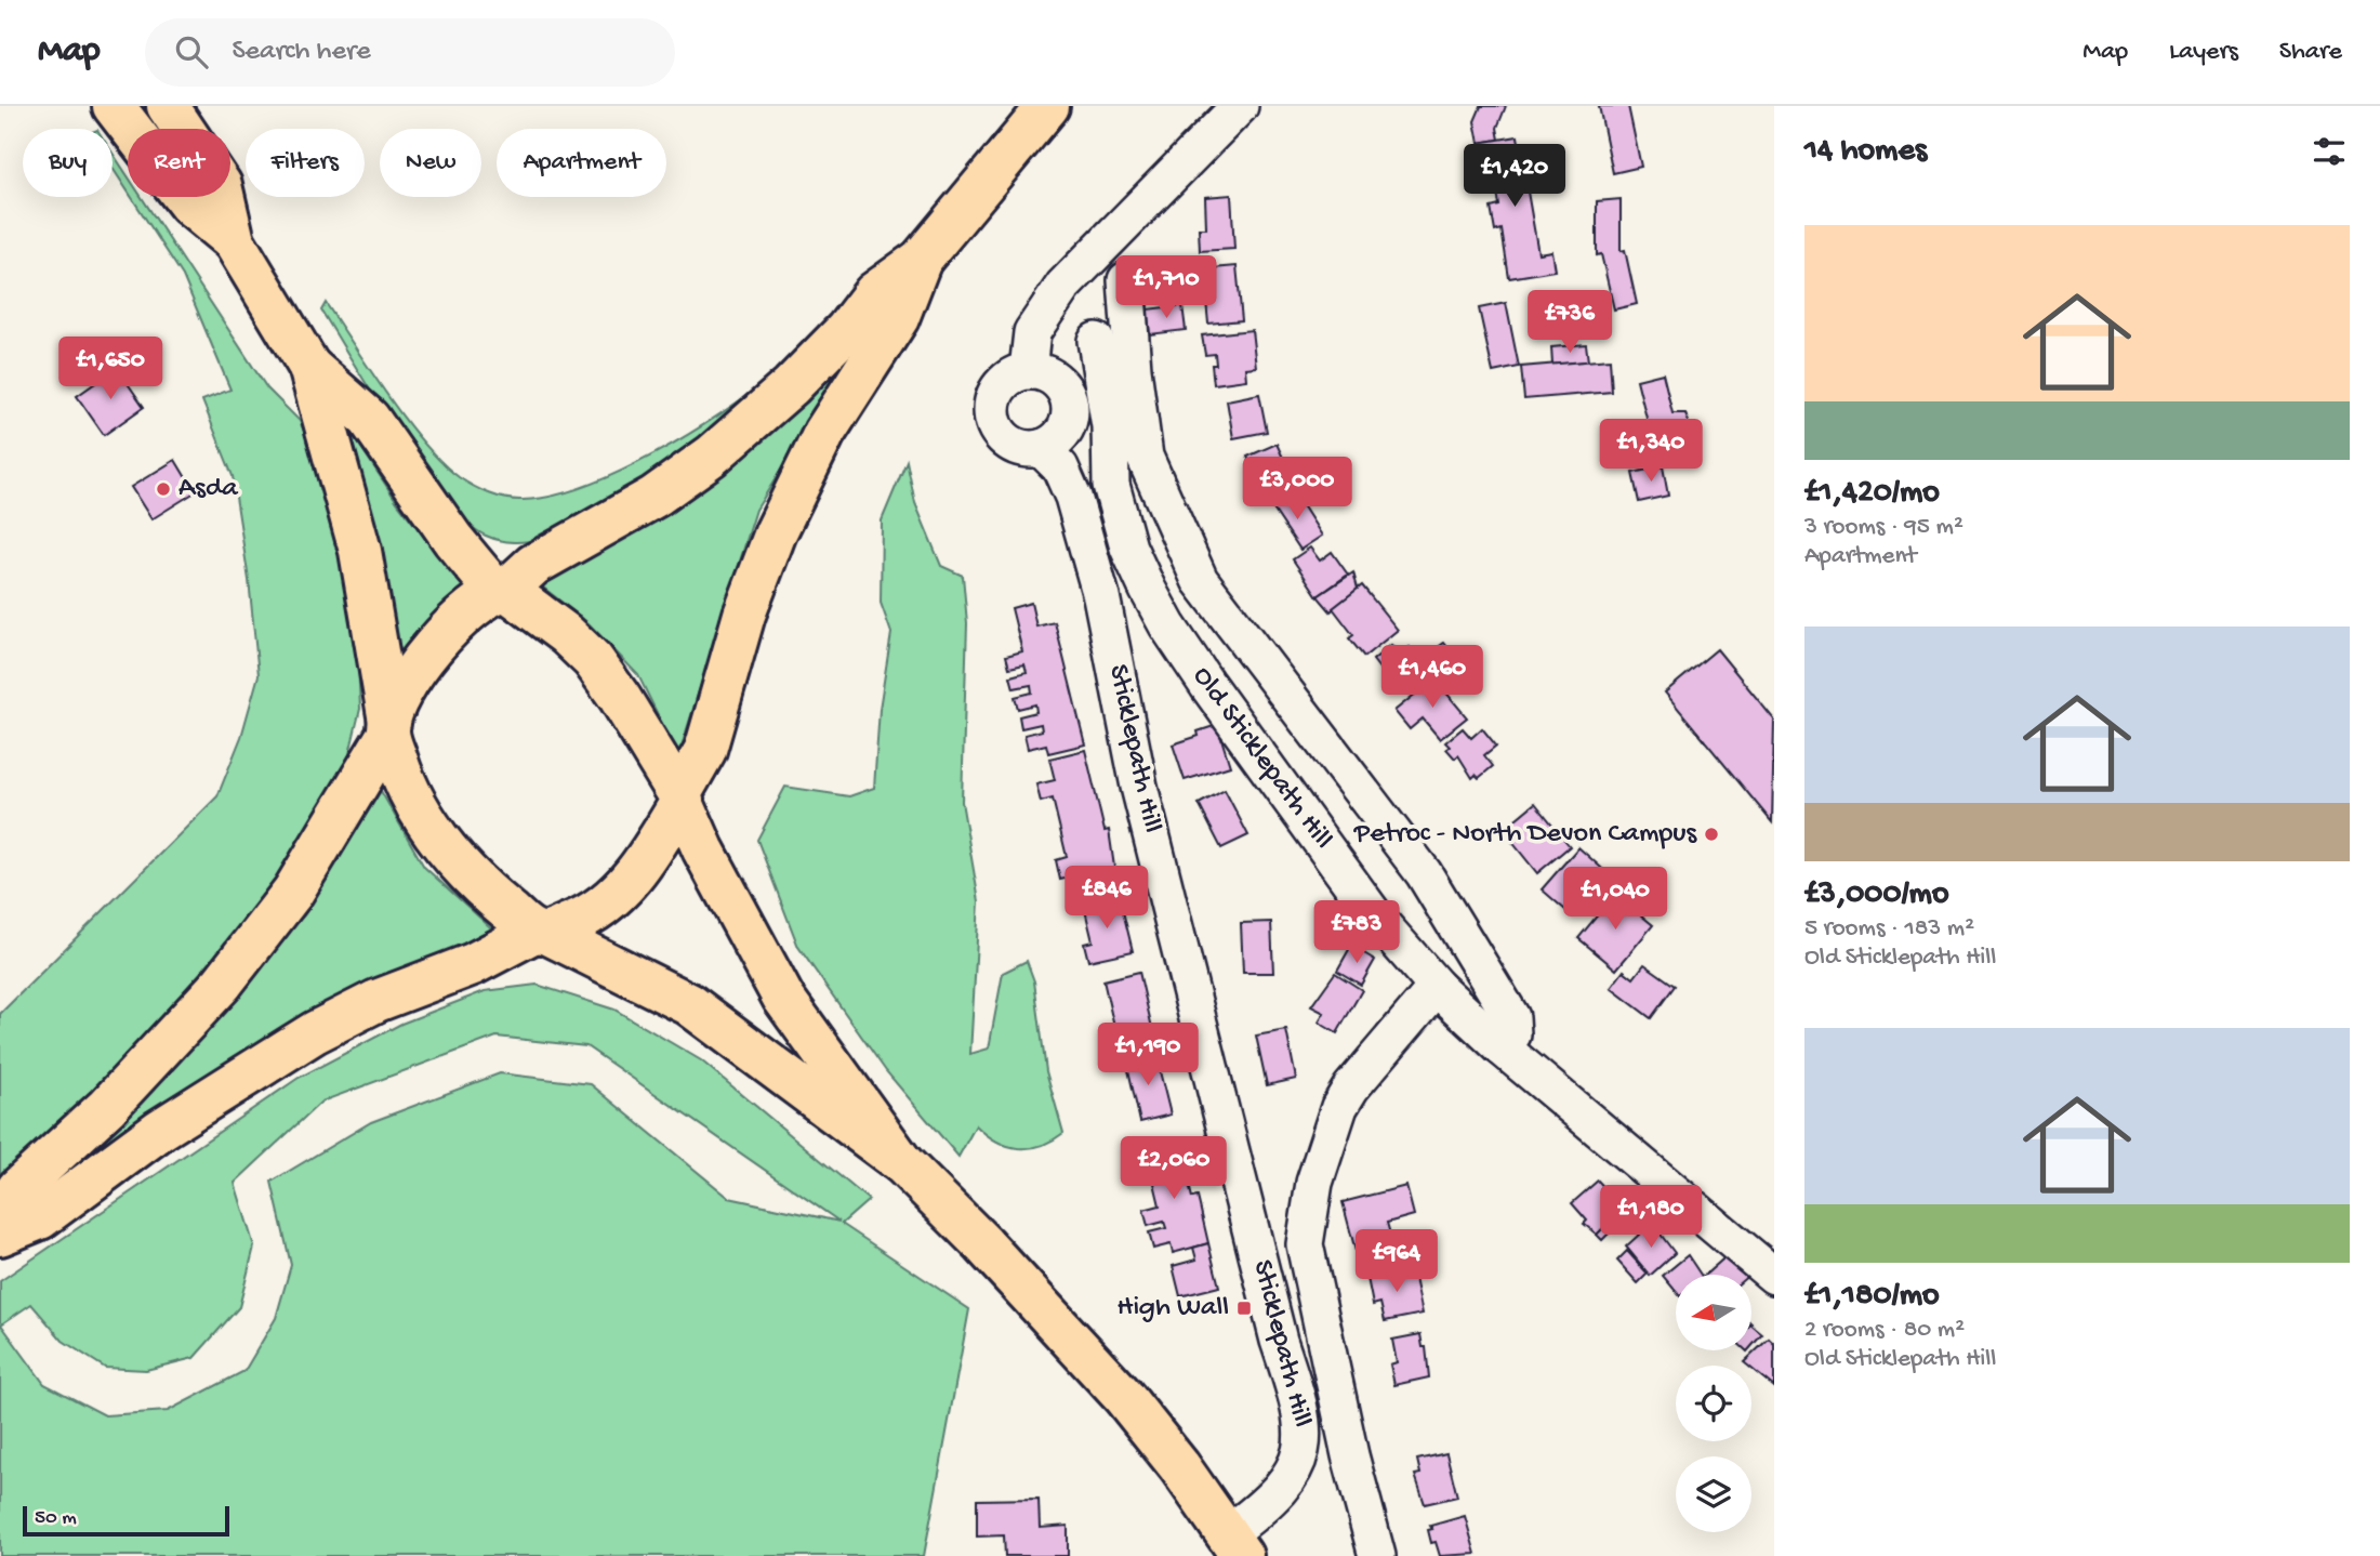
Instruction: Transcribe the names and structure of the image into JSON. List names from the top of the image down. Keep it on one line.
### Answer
{"streets":{"street":["Sticklepath Hill","Old Sticklepath Hill"]},"places":{"other":["Asda","Petroc - North Devon Campus"],"transit":["High Wall"]},"scale_bar":"50 m","north":"left","page":{"header":"Map","search":"Search here","nav":["Map","Layers","Share"],"heading":"14 homes","chip":["Buy","Rent","Filters","New","Apartment"],"price":["£1,420","£1,710","£736","£1,650","£1,340","£3,000","£1,460","£846","£1,040","£783","£1,190","£2,060","£1,180","£964"],"list":[{"name":"£1,420/mo","note":"3 rooms · 95 m² · Apartment"},{"name":"£3,000/mo","note":"5 rooms · 183 m² · Old Sticklepath Hill"},{"name":"£1,180/mo","note":"2 rooms · 80 m² · Old Sticklepath Hill"}],"scale":"50 m"}}
